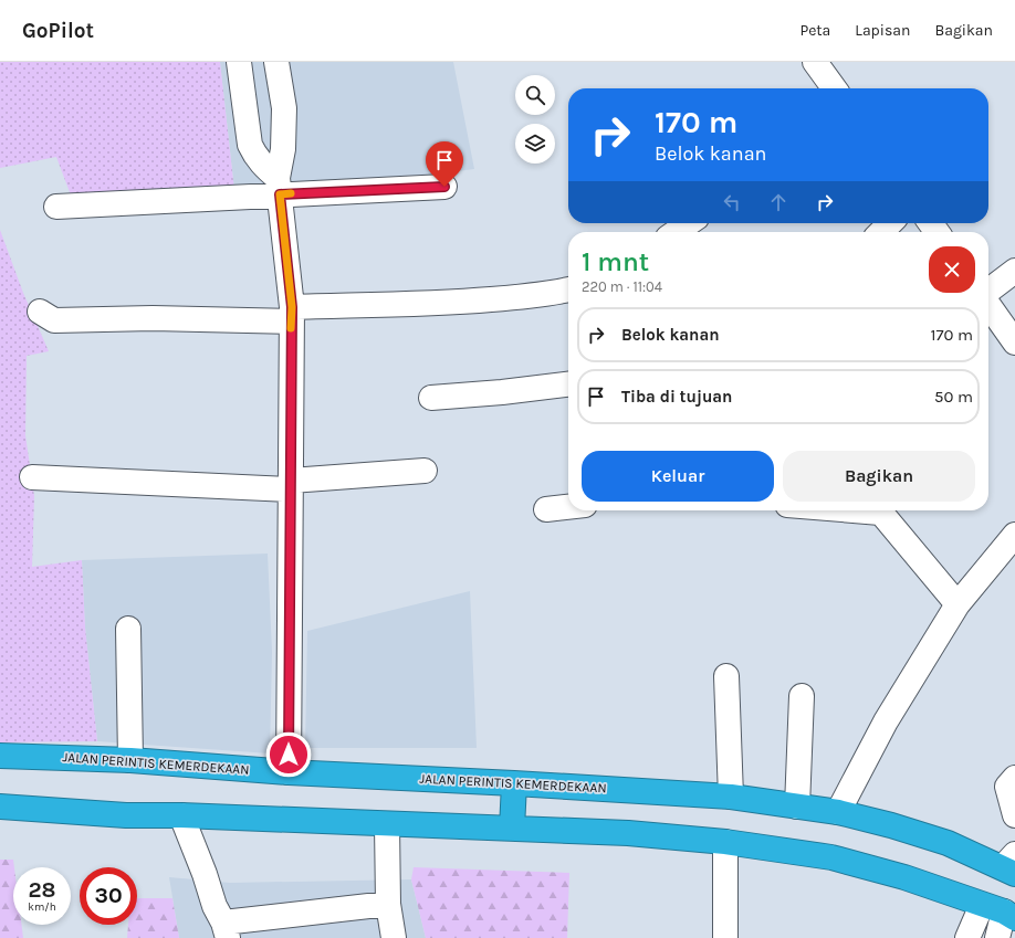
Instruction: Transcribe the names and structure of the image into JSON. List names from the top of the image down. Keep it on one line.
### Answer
{"streets":{"highway":["JALAN PERINTIS KEMERDEKAAN"]},"page":{"header":"GoPilot","nav":["Peta","Lapisan","Bagikan"],"turn":["170 m","Belok kanan"],"heading":["1 mnt","220 m · 11:04"],"list":[{"name":"Belok kanan","value":"170 m"},{"name":"Tiba di tujuan","value":"50 m"}],"buttons":["Keluar","Bagikan"],"speed":"28 km/h","limit":"30"}}
